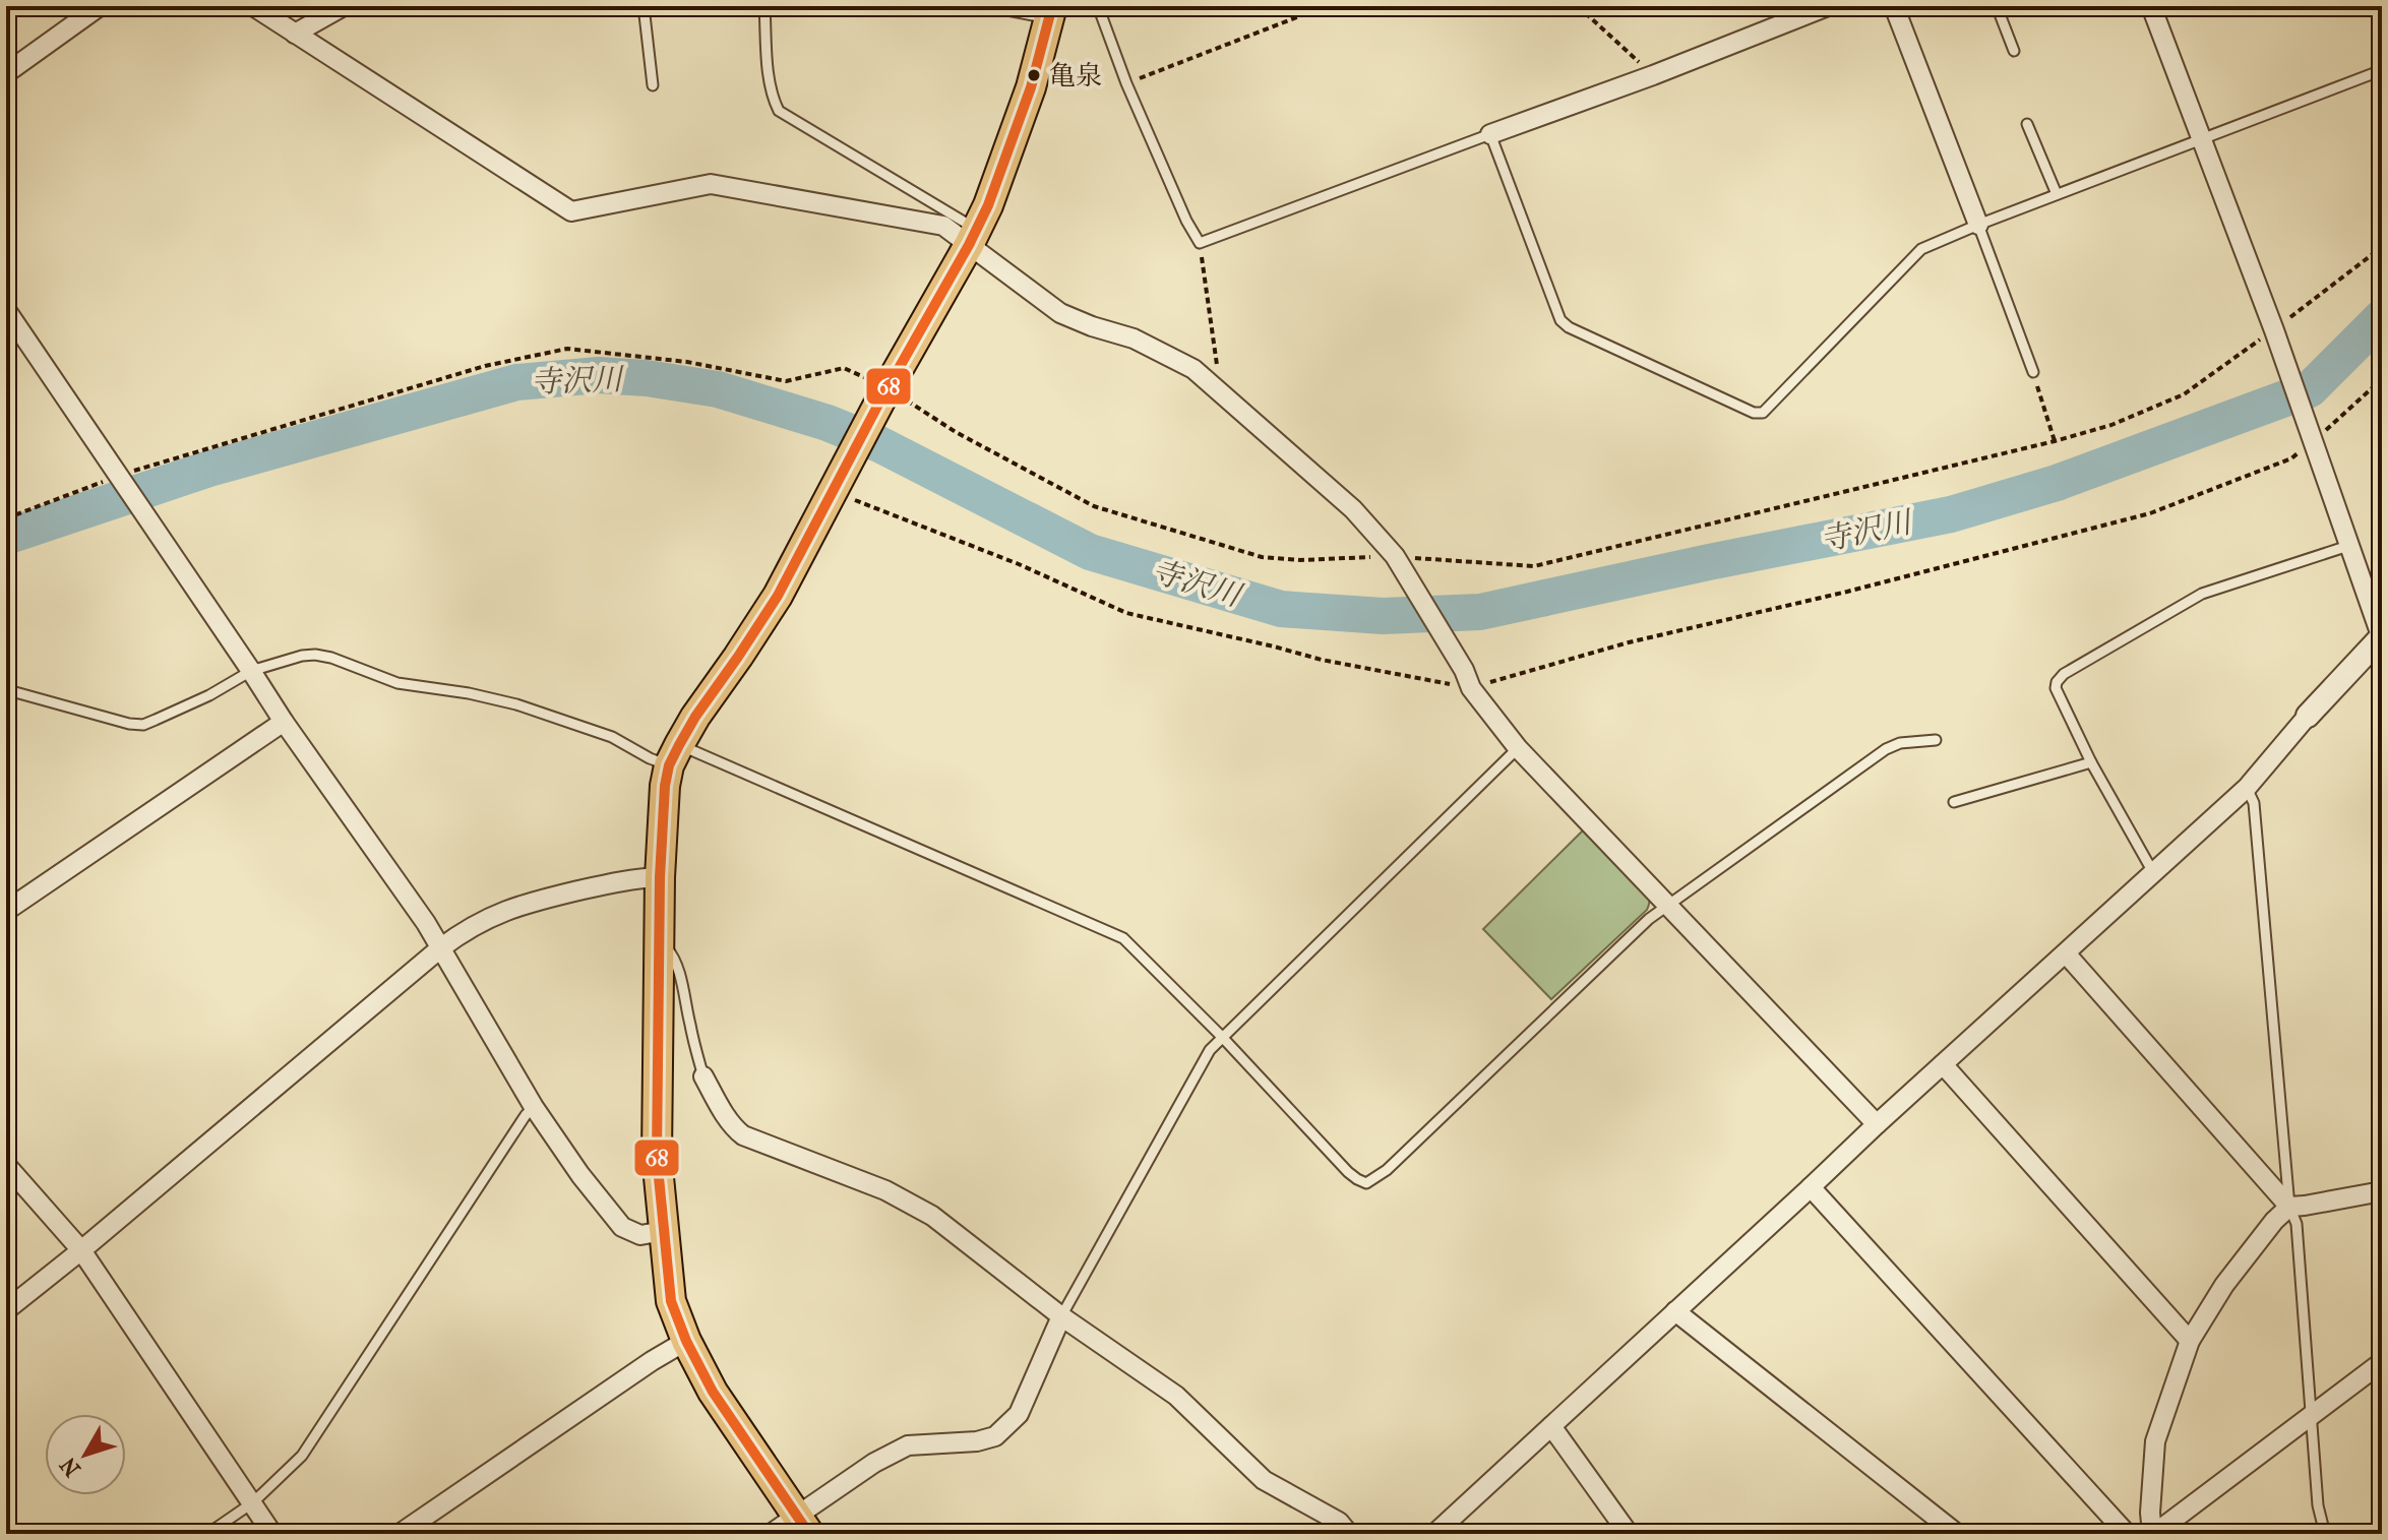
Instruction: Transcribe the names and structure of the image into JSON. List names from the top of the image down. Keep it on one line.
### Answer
{"water":["寺沢川"],"places":["亀泉"],"lines":["transit line 68"],"north":"bottom left"}
